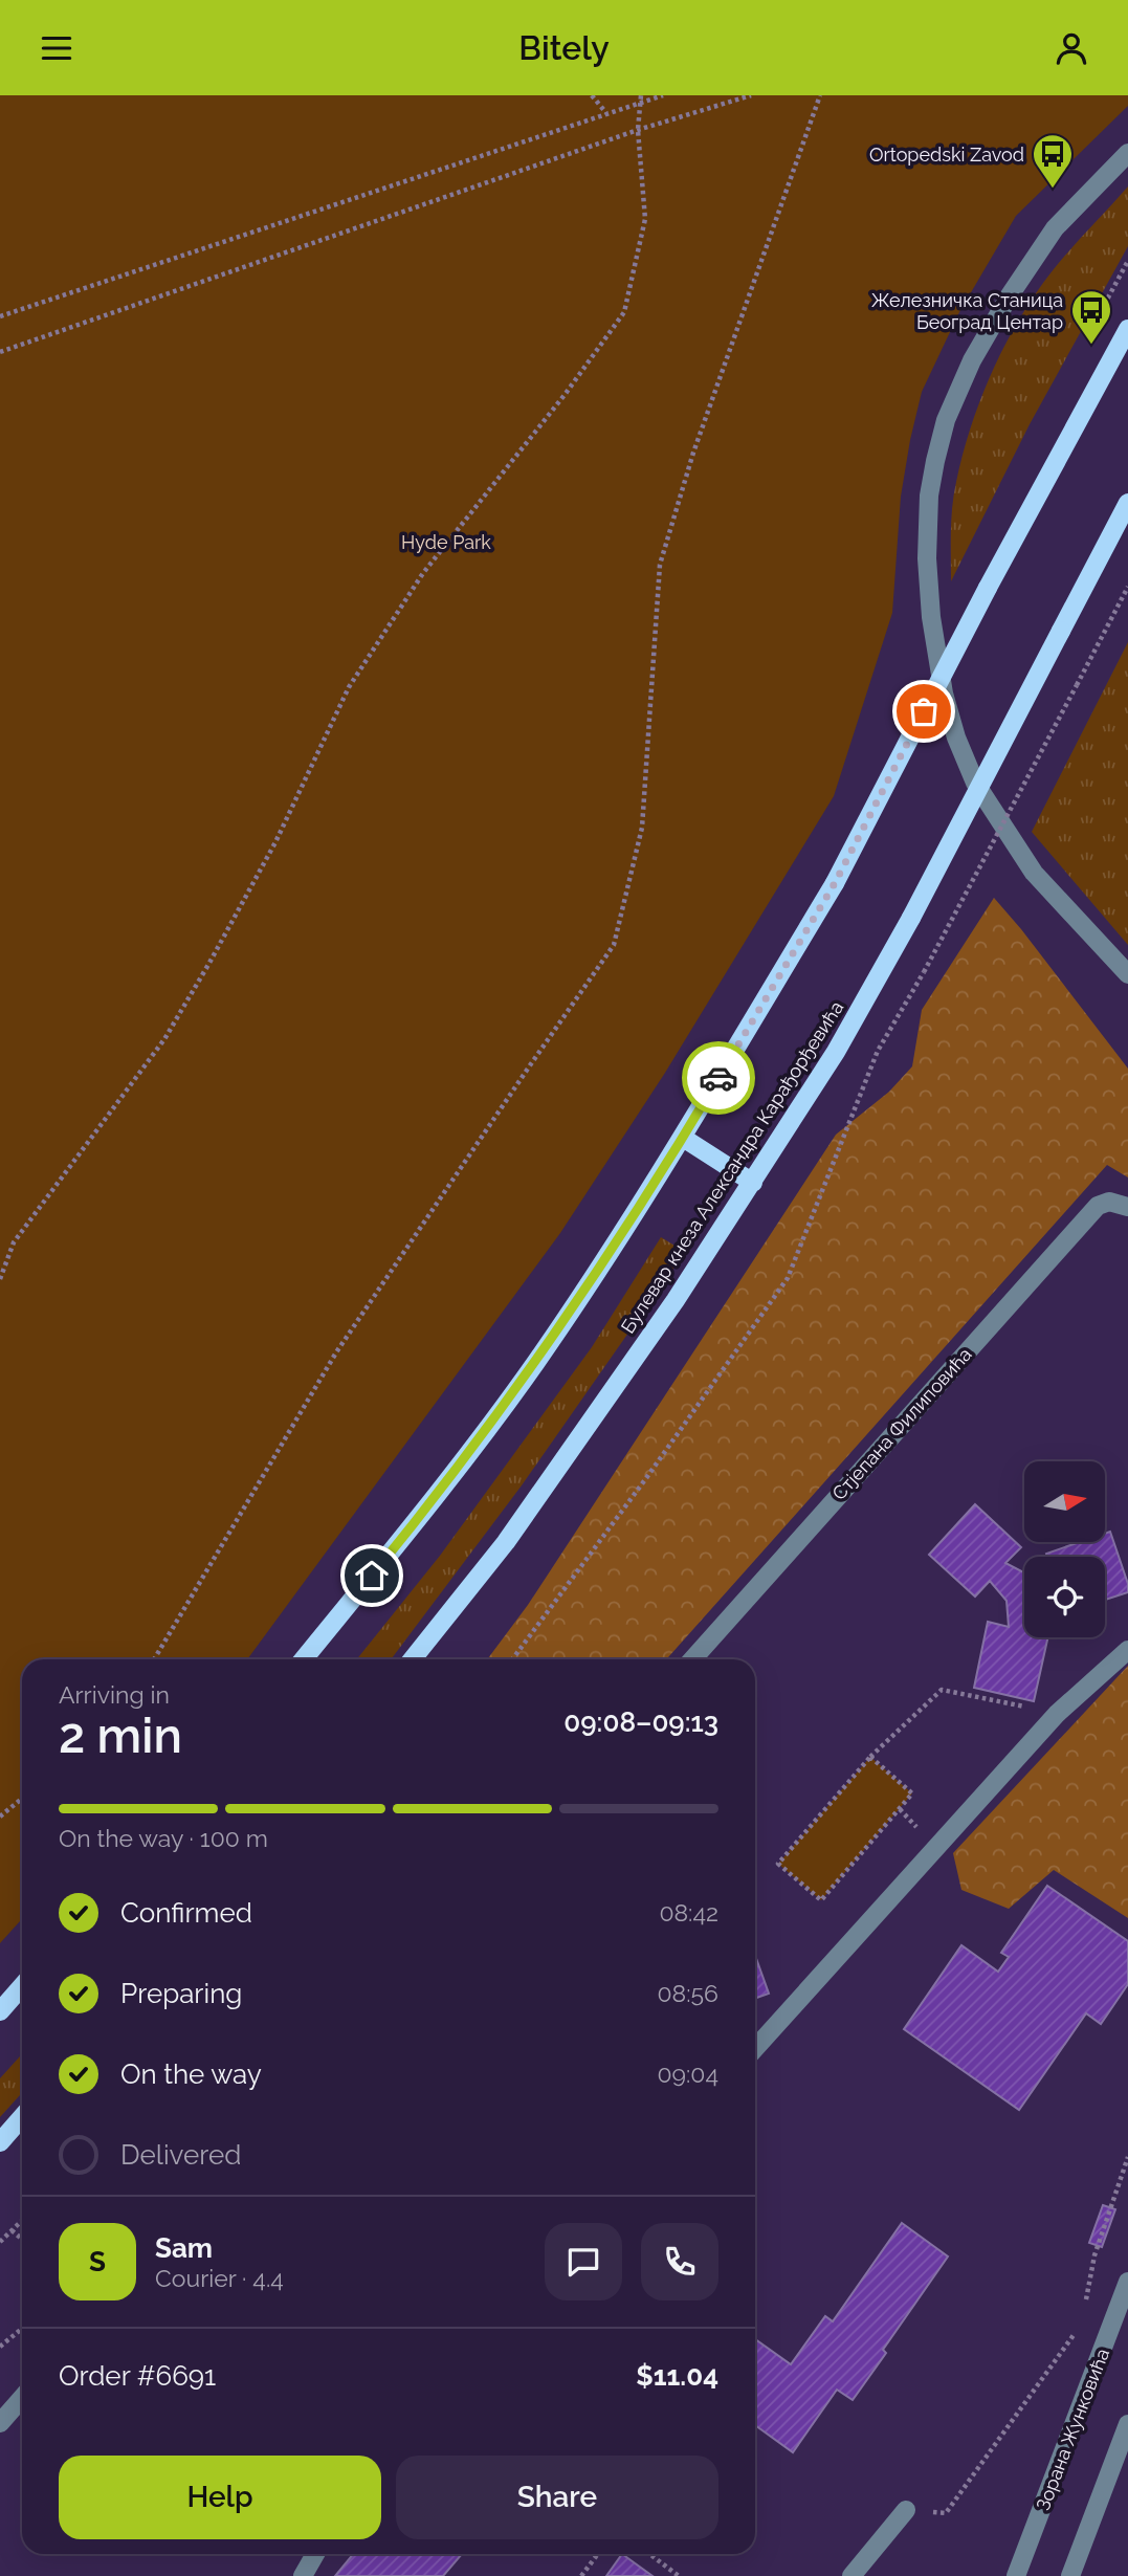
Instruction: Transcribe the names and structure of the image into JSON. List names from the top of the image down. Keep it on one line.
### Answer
{"streets":{"main road":["Булевар кнеза Александра Карађорђевића"],"street":["Стјепана Филиповића","Зорана Жунковића"]},"parks":["Hyde Park"],"places":{"bus stop":["Ortopedski Zavod","Железничка Станица Београд Центар"]},"north":"right","page":{"header":"Bitely","heading":["2 min","Arriving in","09:08–09:13"],"panel":["Sam","Courier · 4.4","Order #6691","$11.04"],"bar":"On the way · 100 m","list":[["Confirmed","08:42"],["Preparing","08:56"],["On the way","09:04"],"Delivered"],"round":"S","buttons":["Help","Share"]}}
